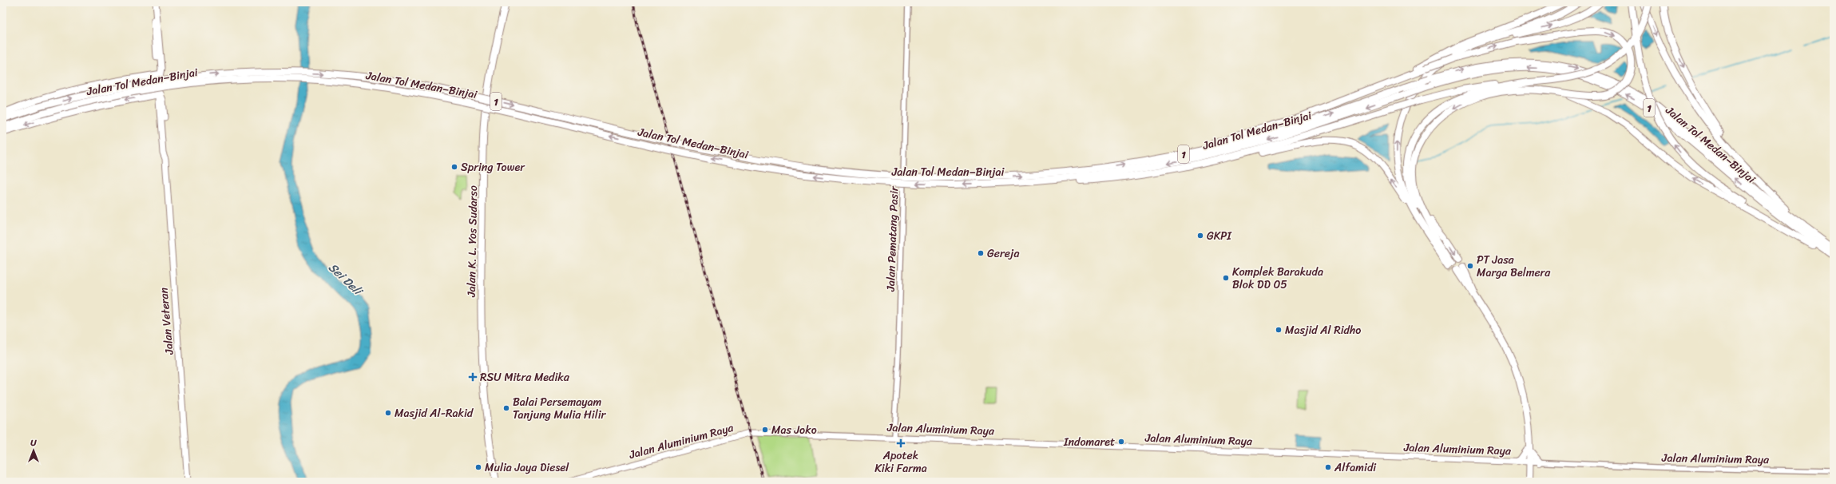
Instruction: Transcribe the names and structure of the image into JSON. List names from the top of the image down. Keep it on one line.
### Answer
{"streets":{"highway":["Jalan Tol Medan–Binjai","1","Jalan K. L. Yos Sudarso"],"main road":["Jalan Veteran","Jalan Aluminium Raya"],"street":["Jalan Pematang Pasir"]},"crossings":[["Jalan Tol Medan–Binjai","1"],["Jalan Pematang Pasir","Jalan Aluminium Raya"]],"water":["Sei Deli"],"places":{"other":["Spring Tower","GKPI","Gereja","PT Jasa Marga Belmera","Komplek Barakuda Blok DD 05","Masjid Al Ridho","Balai Persemayam Tanjung Mulia Hilir","Masjid Al-Rakid","Mas Joko","Indomaret","Mulia Jaya Diesel","Alfamidi"],"health":["RSU Mitra Medika","Apotek Kiki Farma"]},"north":"top"}
